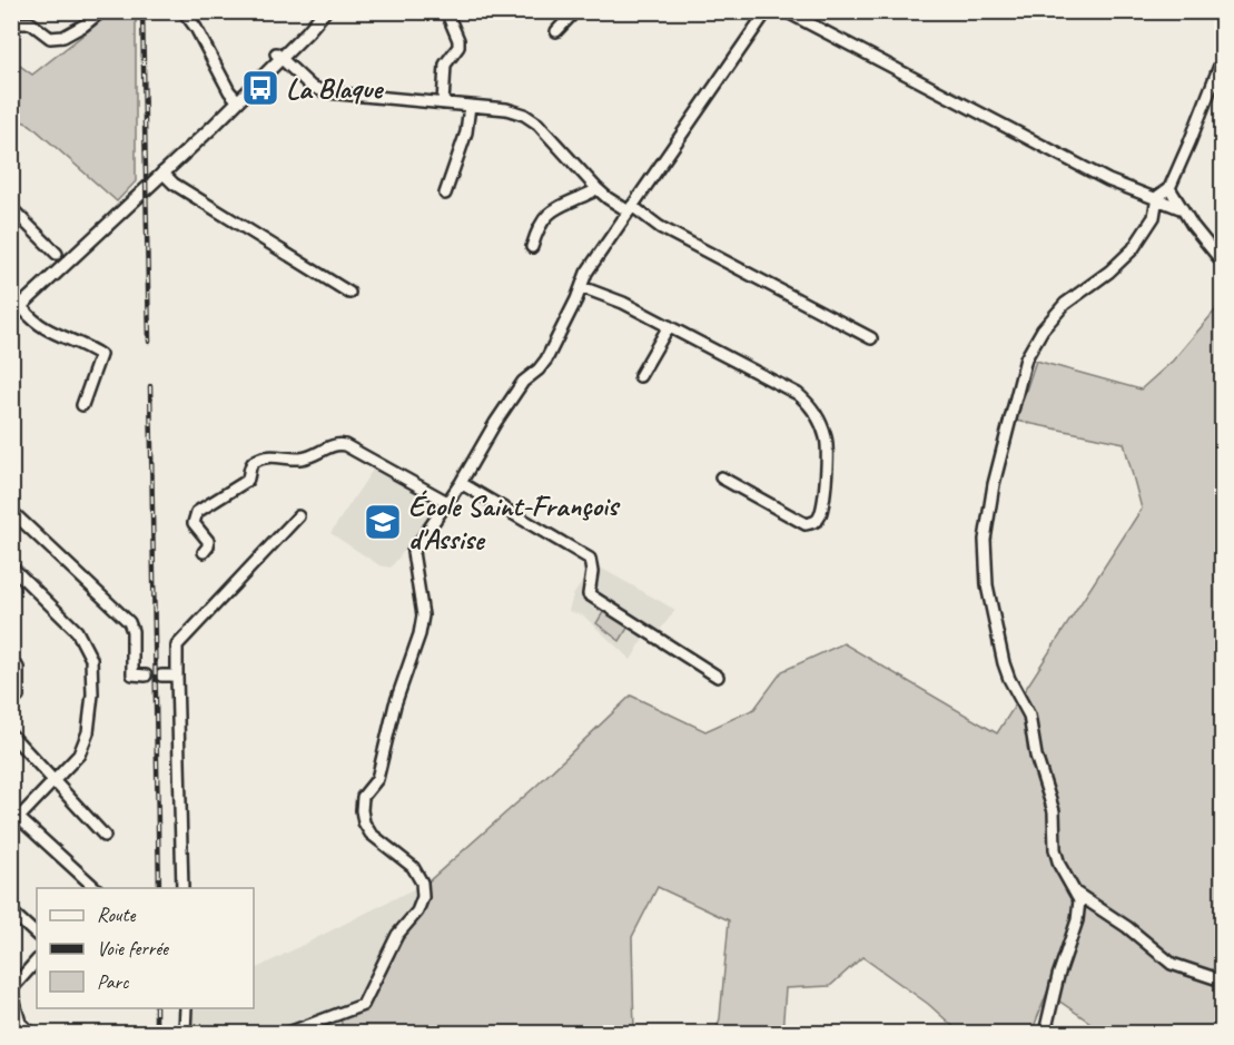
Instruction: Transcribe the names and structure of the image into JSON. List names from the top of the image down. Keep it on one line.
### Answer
{"places":{"bus stop":["La Blaque"],"school or university":["École Saint-François d'Assise"]},"legend":["Route","Voie ferrée","Parc"]}
